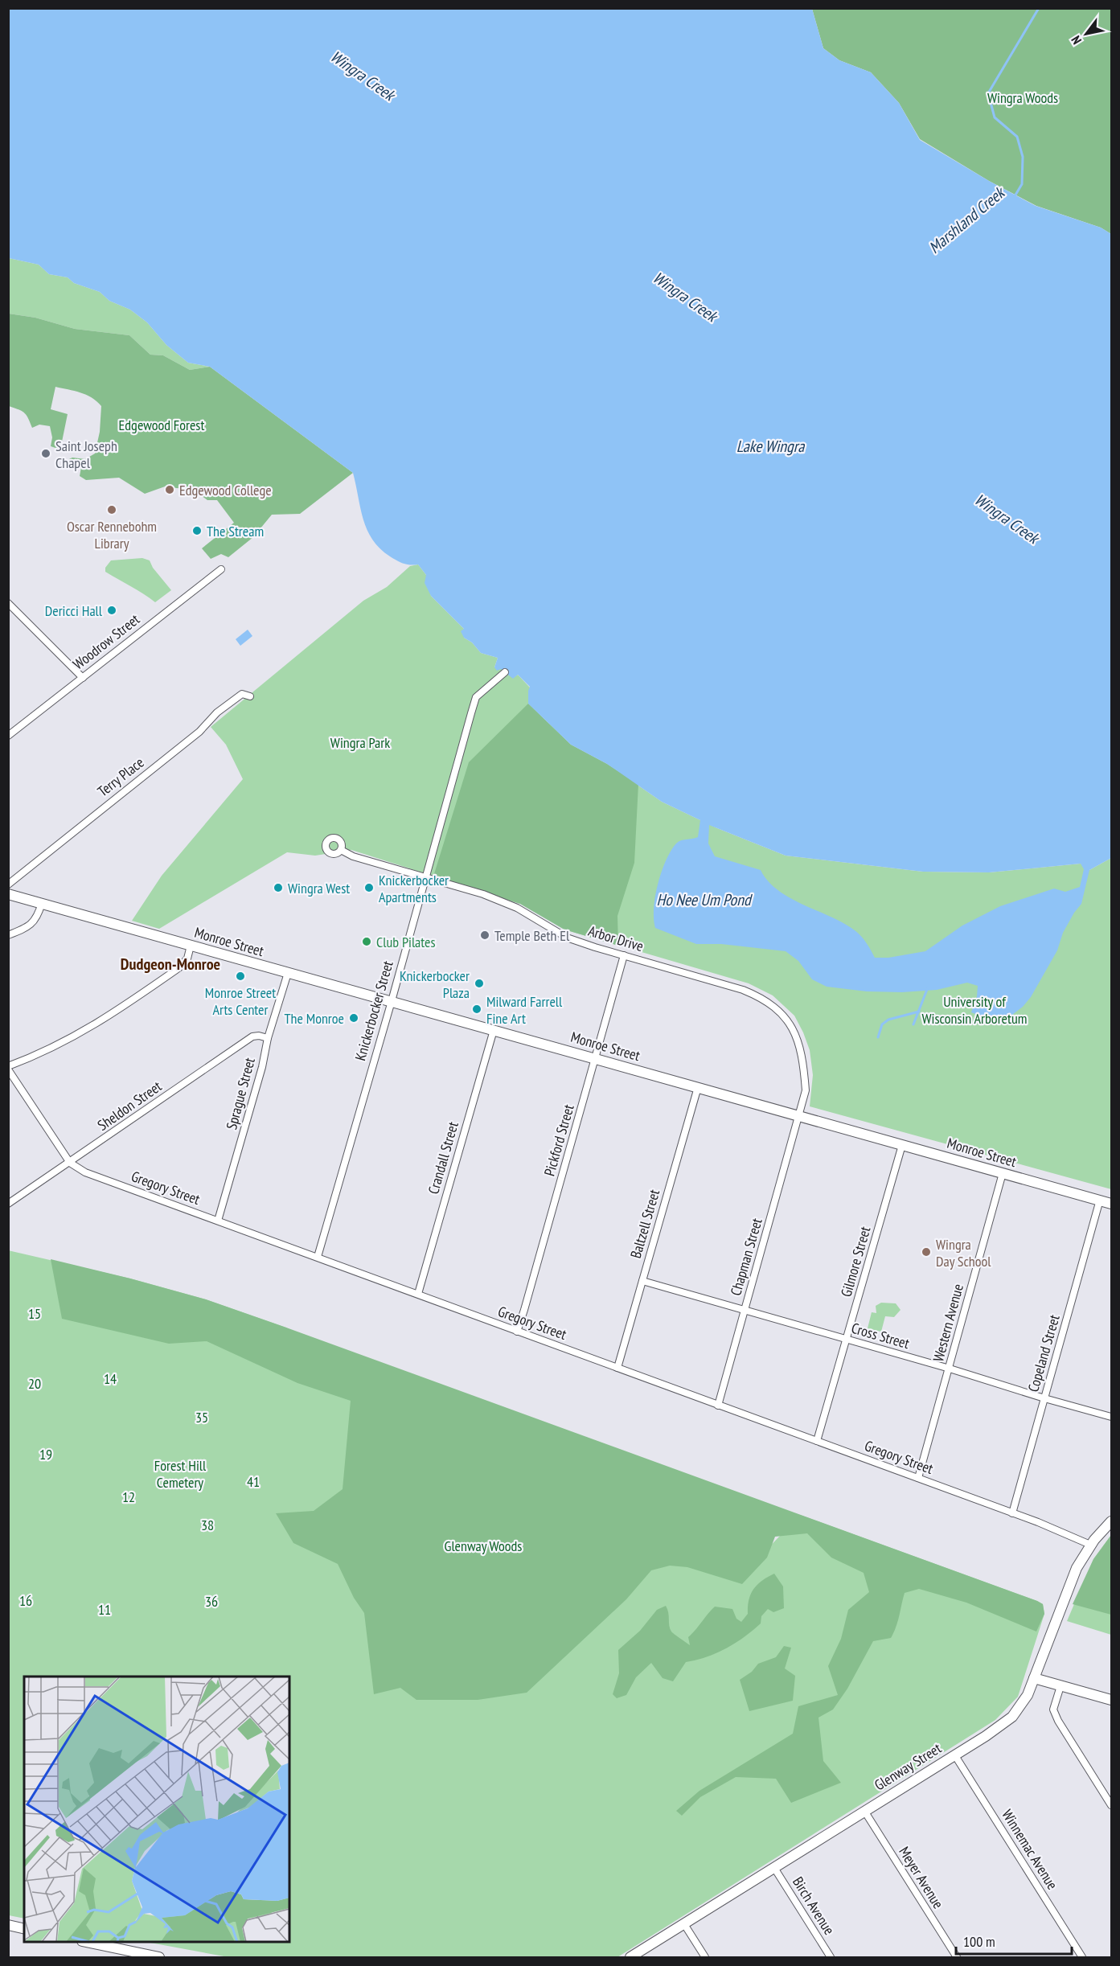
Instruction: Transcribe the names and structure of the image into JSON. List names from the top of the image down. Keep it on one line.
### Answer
{"streets":{"main road":["Monroe Street","Glenway Street"],"street":["Woodrow Street","Terry Place","Arbor Drive","Knickerbocker Street","Sprague Street","Sheldon Street","Pickford Street","Crandall Street","Gregory Street","Baltzell Street","Chapman Street","Gilmore Street","Western Avenue","Cross Street","Copeland Street","Winnemac Avenue","Meyer Avenue","Birch Avenue"]},"crossings":[["Arbor Drive","Monroe Street"],["Arbor Drive","Knickerbocker Street"],["Arbor Drive","Pickford Street"],["Arbor Drive","Chapman Street"],["Monroe Street","Knickerbocker Street"],["Monroe Street","Sprague Street"],["Monroe Street","Pickford Street"],["Monroe Street","Crandall Street"],["Monroe Street","Baltzell Street"],["Monroe Street","Chapman Street"],["Monroe Street","Gilmore Street"],["Monroe Street","Western Avenue"],["Monroe Street","Copeland Street"],["Knickerbocker Street","Gregory Street"],["Sprague Street","Sheldon Street"],["Sprague Street","Gregory Street"],["Sheldon Street","Gregory Street"],["Pickford Street","Gregory Street"],["Crandall Street","Gregory Street"],["Gregory Street","Baltzell Street"],["Gregory Street","Chapman Street"],["Gregory Street","Gilmore Street"],["Gregory Street","Western Avenue"],["Gregory Street","Copeland Street"],["Gregory Street","Glenway Street"],["Baltzell Street","Cross Street"],["Chapman Street","Cross Street"],["Gilmore Street","Cross Street"],["Western Avenue","Cross Street"],["Cross Street","Copeland Street"],["Glenway Street","Winnemac Avenue"],["Glenway Street","Meyer Avenue"],["Glenway Street","Birch Avenue"]],"districts":["Dudgeon-Monroe"],"water":["Wingra Creek","Marshland Creek","Lake Wingra","Ho Nee Um Pond"],"parks":["Wingra Woods","Edgewood Forest","Wingra Park","University of Wisconsin Arboretum","15","14","20","35","19","Forest Hill Cemetery","41","12","38","Glenway Woods","16","36","11"],"places":["Saint Joseph Chapel","Edgewood College","Oscar Rennebohm Library","The Stream","Dericci Hall","Wingra West","Knickerbocker Apartments","Temple Beth El","Club Pilates","Monroe Street Arts Center","Knickerbocker Plaza","Milward Farrell Fine Art","The Monroe","Wingra Day School"],"scale_bar":"100 m","north":"bottom left"}
